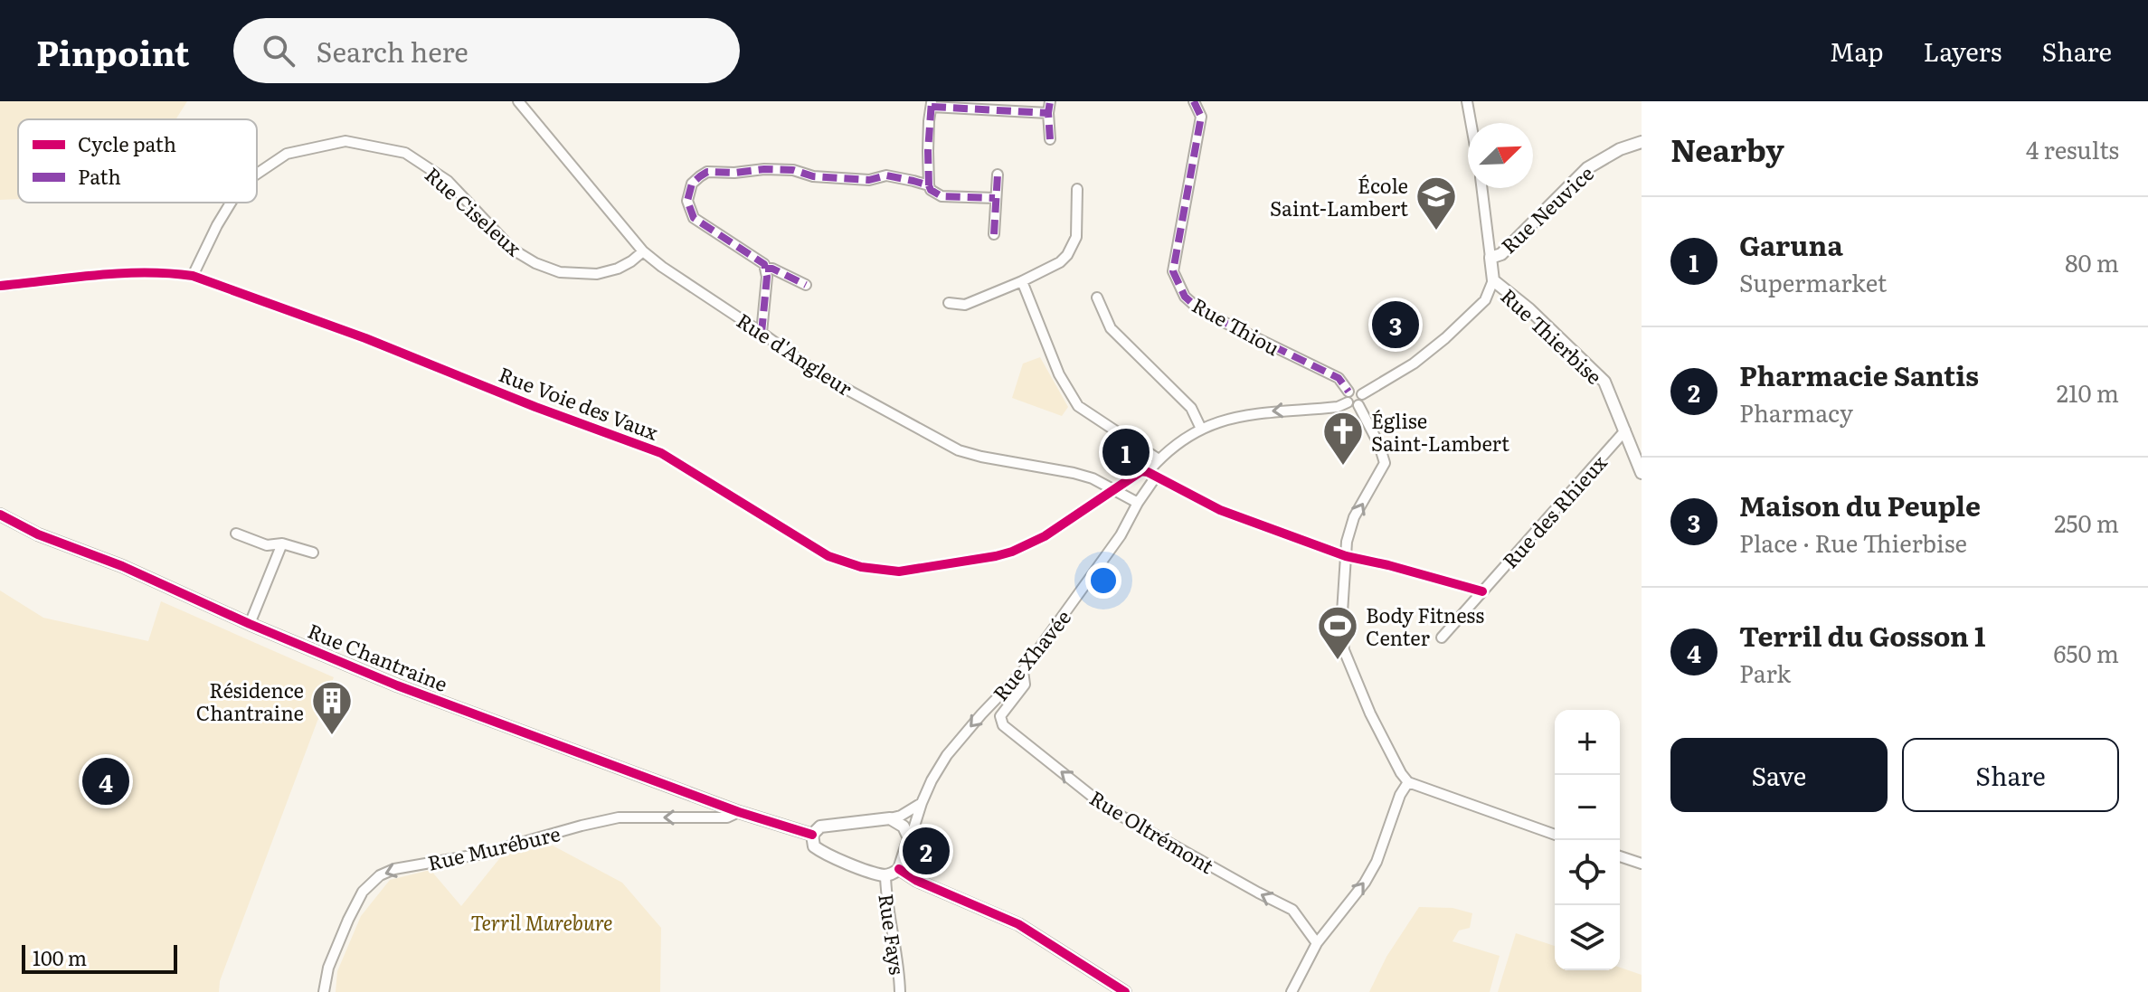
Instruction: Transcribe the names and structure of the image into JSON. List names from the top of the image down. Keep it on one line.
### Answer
{"streets":{"street":["Rue Neuvice","Rue Ciseleux","Rue Thiou","Rue Thierbise","Rue d'Angleur","Rue Voie des Vaux","Rue des Rhieux","Rue Xhavée","Rue Chantraine","Rue Oltrémont","Rue Murébure","Rue Fays"]},"crossings":[["Rue Neuvice","Rue Thierbise"],["Rue Ciseleux","Rue d'Angleur"],["Rue Ciseleux","Rue Voie des Vaux"],["Rue Thiou","Rue Thierbise"],["Rue Thierbise","Rue des Rhieux"],["Rue d'Angleur","Rue Voie des Vaux"],["Rue d'Angleur","Rue Xhavée"],["Rue Voie des Vaux","Rue Xhavée"],["Rue Xhavée","Rue Oltrémont"],["Rue Chantraine","Rue Murébure"]],"one_way":["Rue Xhavée","Rue Oltrémont","Rue Murébure"],"parks":["Terril Murebure"],"places":{"school or university":["École Saint-Lambert"],"church":["Église Saint-Lambert"],"sports":["Body Fitness Center"],"building":["Résidence Chantraine"]},"legend":["Cycle path","Path"],"scale_bar":"100 m","north":"top right","page":{"header":"Pinpoint","search":"Search here","nav":["Map","Layers","Share"],"heading":["Nearby","4 results"],"list":[{"mark":"1","name":"Garuna","note":"Supermarket","value":"80 m"},{"mark":"2","name":"Pharmacie Santis","note":"Pharmacy","value":"210 m"},{"mark":"3","name":"Maison du Peuple","note":"Place · Rue Thierbise","value":"250 m"},{"mark":"4","name":"Terril du Gosson 1","note":"Park","value":"650 m"}],"pins":["3","1","4","2"],"map_buttons":["+","−"],"buttons":["Save","Share"],"scale":"100 m"}}
